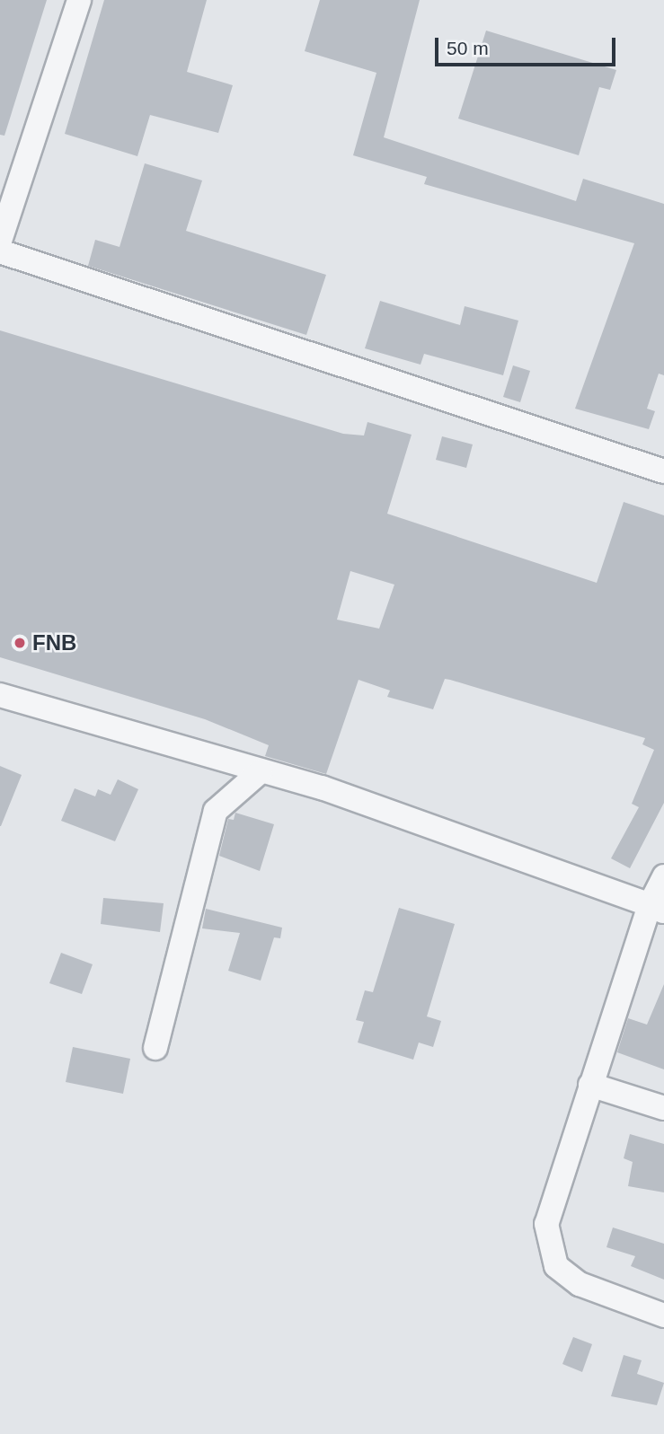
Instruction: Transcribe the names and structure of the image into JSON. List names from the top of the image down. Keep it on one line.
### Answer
{"places":["FNB"],"scale_bar":"50 m"}
